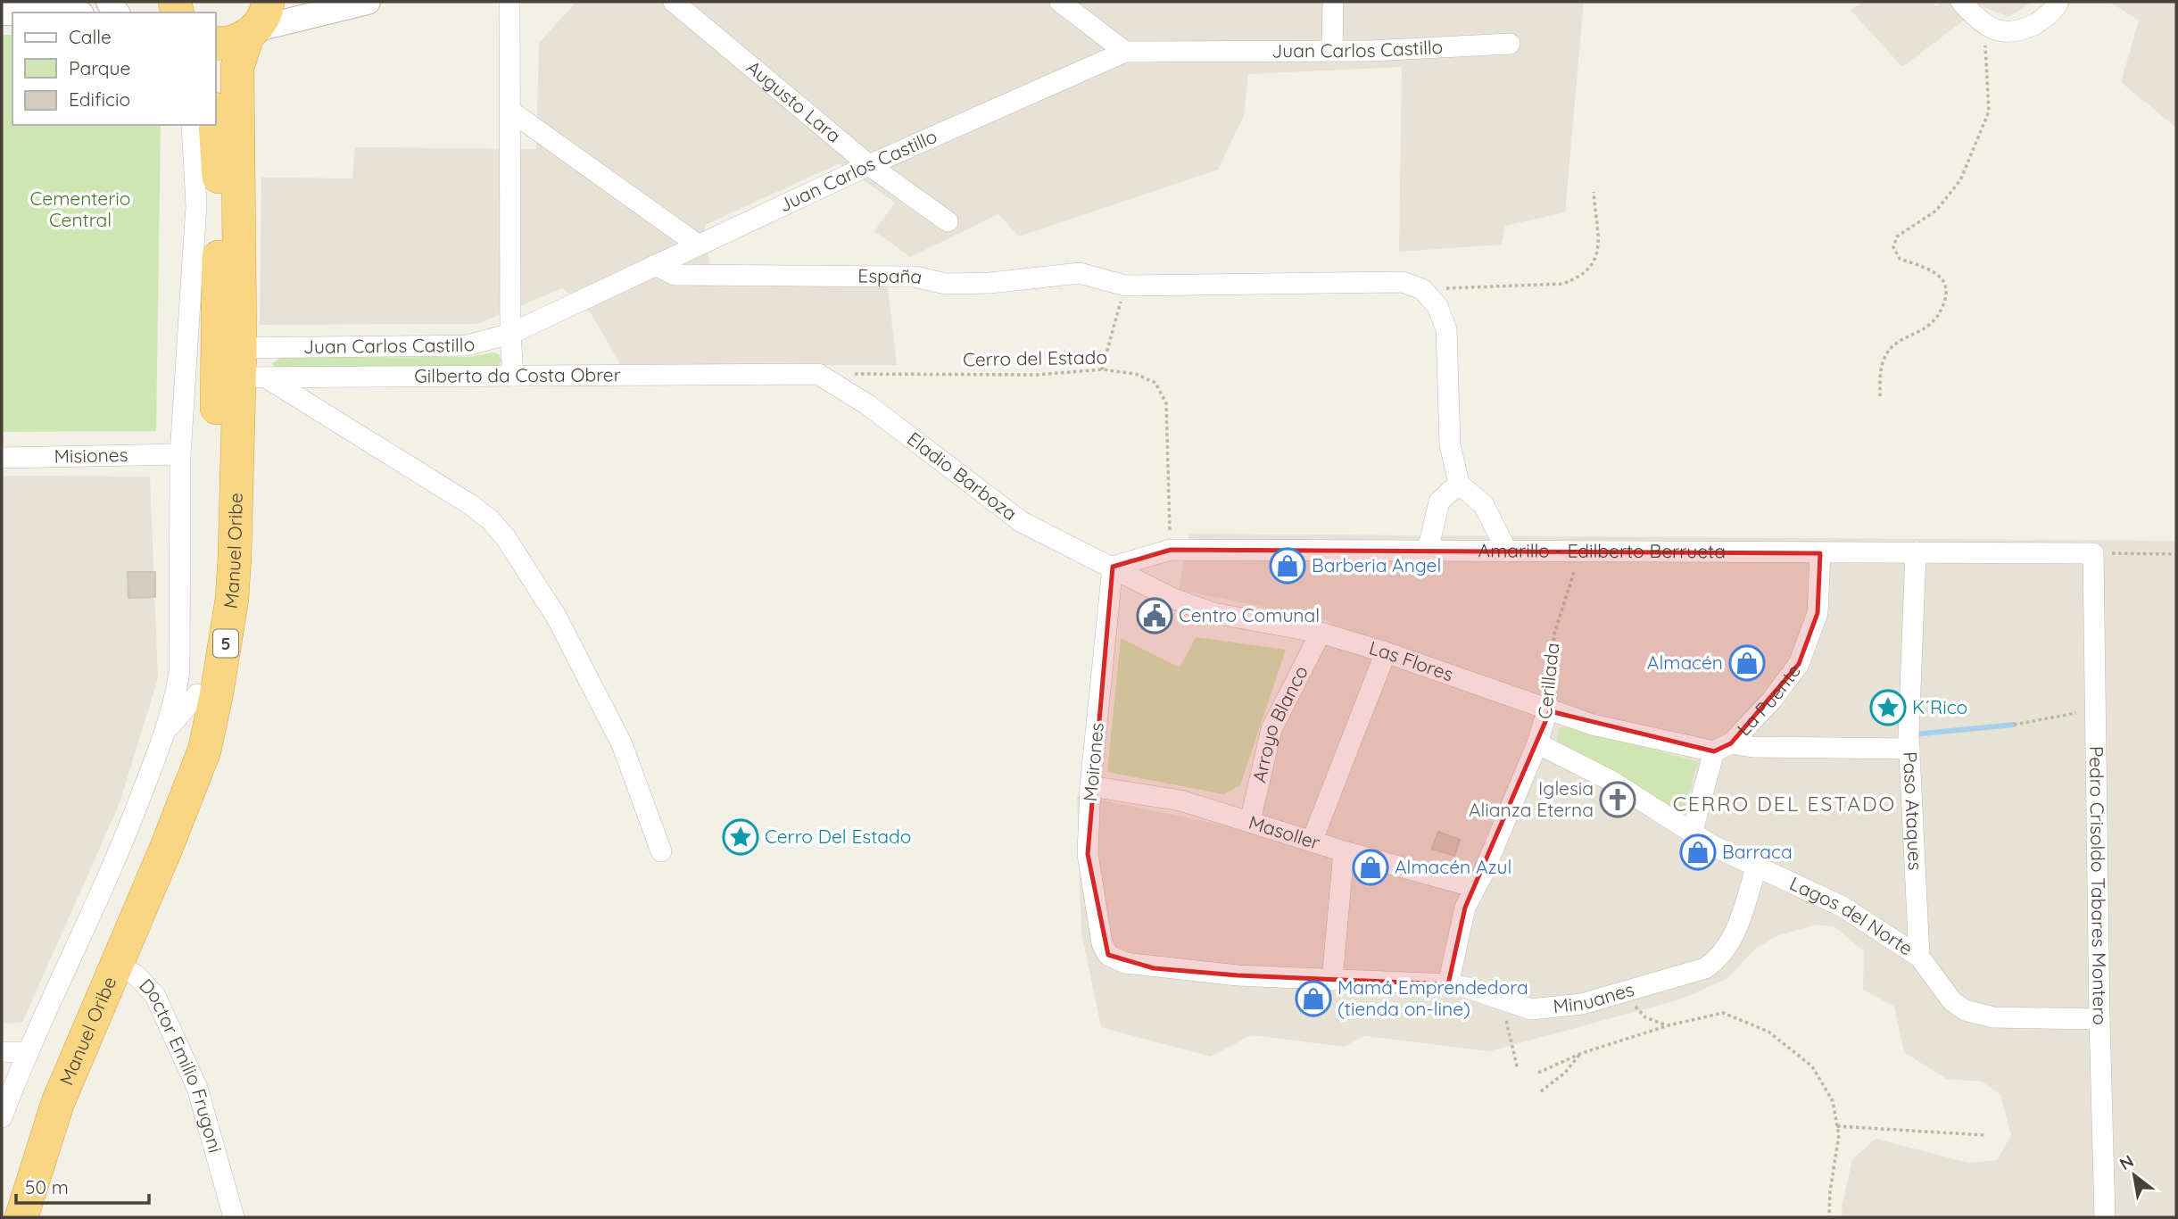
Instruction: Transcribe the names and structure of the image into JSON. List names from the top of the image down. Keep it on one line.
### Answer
{"streets":{"highway":["Manuel Oribe","5"],"street":["Juan Carlos Castillo","Augusto Lara","España","Gilberto da Costa Obrer","Misiones","Eladio Barboza","Amarillo - Edilberto Berrueta","Las Flores","Cerillada","La Puente","Arroyo Blanco","Moirones","Paso Ataques","Masoller","Pedro Crisoldo Tabares Montero","Lagos del Norte","Minuanes","Doctor Emilio Frugoni"],"path":["Cerro del Estado"]},"crossings":[["Juan Carlos Castillo","Augusto Lara"],["Juan Carlos Castillo","España"],["Juan Carlos Castillo","Gilberto da Costa Obrer"],["Juan Carlos Castillo","Manuel Oribe"],["Cerro del Estado","Gilberto da Costa Obrer"],["Cerro del Estado","Eladio Barboza"],["Cerro del Estado","Amarillo - Edilberto Berrueta"],["Gilberto da Costa Obrer","Eladio Barboza"],["Gilberto da Costa Obrer","Manuel Oribe"],["Eladio Barboza","Amarillo - Edilberto Berrueta"],["Eladio Barboza","Las Flores"],["Eladio Barboza","Moirones"],["Manuel Oribe","Doctor Emilio Frugoni"],["Amarillo - Edilberto Berrueta","Las Flores"],["Amarillo - Edilberto Berrueta","Cerillada"],["Amarillo - Edilberto Berrueta","La Puente"],["Amarillo - Edilberto Berrueta","Moirones"],["Amarillo - Edilberto Berrueta","Paso Ataques"],["Amarillo - Edilberto Berrueta","Pedro Crisoldo Tabares Montero"],["Las Flores","Cerillada"],["Las Flores","La Puente"],["Las Flores","Arroyo Blanco"],["Las Flores","Moirones"],["Las Flores","Paso Ataques"],["Cerillada","Masoller"],["Cerillada","Lagos del Norte"],["Cerillada","Minuanes"],["La Puente","Lagos del Norte"],["Arroyo Blanco","Masoller"],["Moirones","Masoller"],["Moirones","Minuanes"],["Paso Ataques","Lagos del Norte"],["Pedro Crisoldo Tabares Montero","Lagos del Norte"],["Lagos del Norte","Minuanes"]],"districts":["CERRO DEL ESTADO"],"parks":["Cementerio Central"],"places":{"shop":["Barberia Angel","Almacén","Barraca","Almacén Azul","Mamá Emprendedora (tienda on-line)"],"public building":["Centro Comunal"],"place":["K´Rico","Cerro Del Estado"],"church":["Iglesia Alianza Eterna"]},"legend":["Calle","Parque","Edificio"],"scale_bar":"50 m","north":"top left"}
